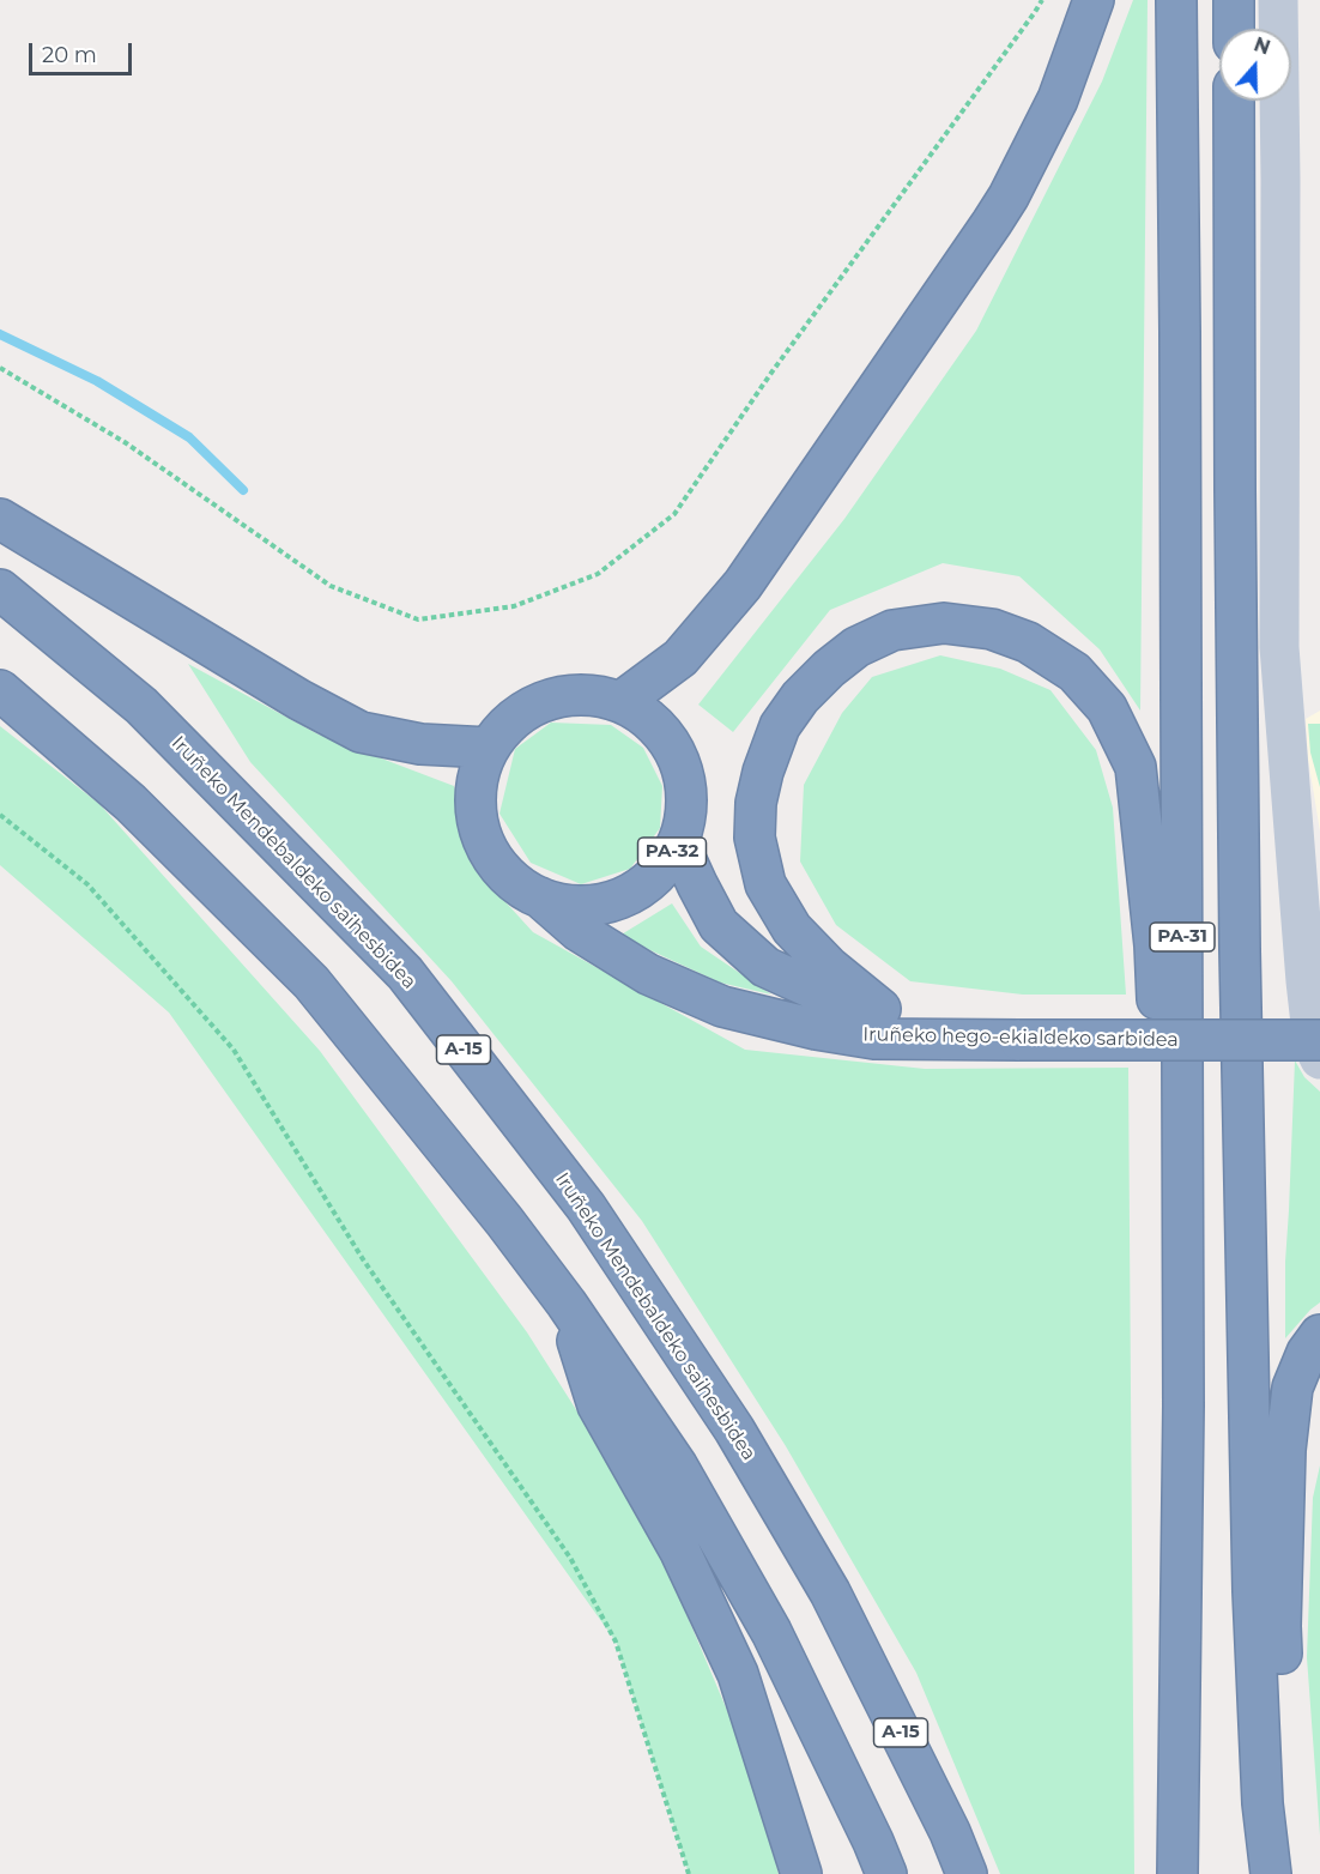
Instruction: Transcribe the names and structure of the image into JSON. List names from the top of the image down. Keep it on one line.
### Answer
{"streets":{"highway":["PA-32","Iruñeko Mendebaldeko saihesbidea","PA-31","Iruñeko hego-ekialdeko sarbidea","A-15"]},"crossings":[["PA-32","Iruñeko hego-ekialdeko sarbidea"]],"scale_bar":"20 m","north":"top"}
